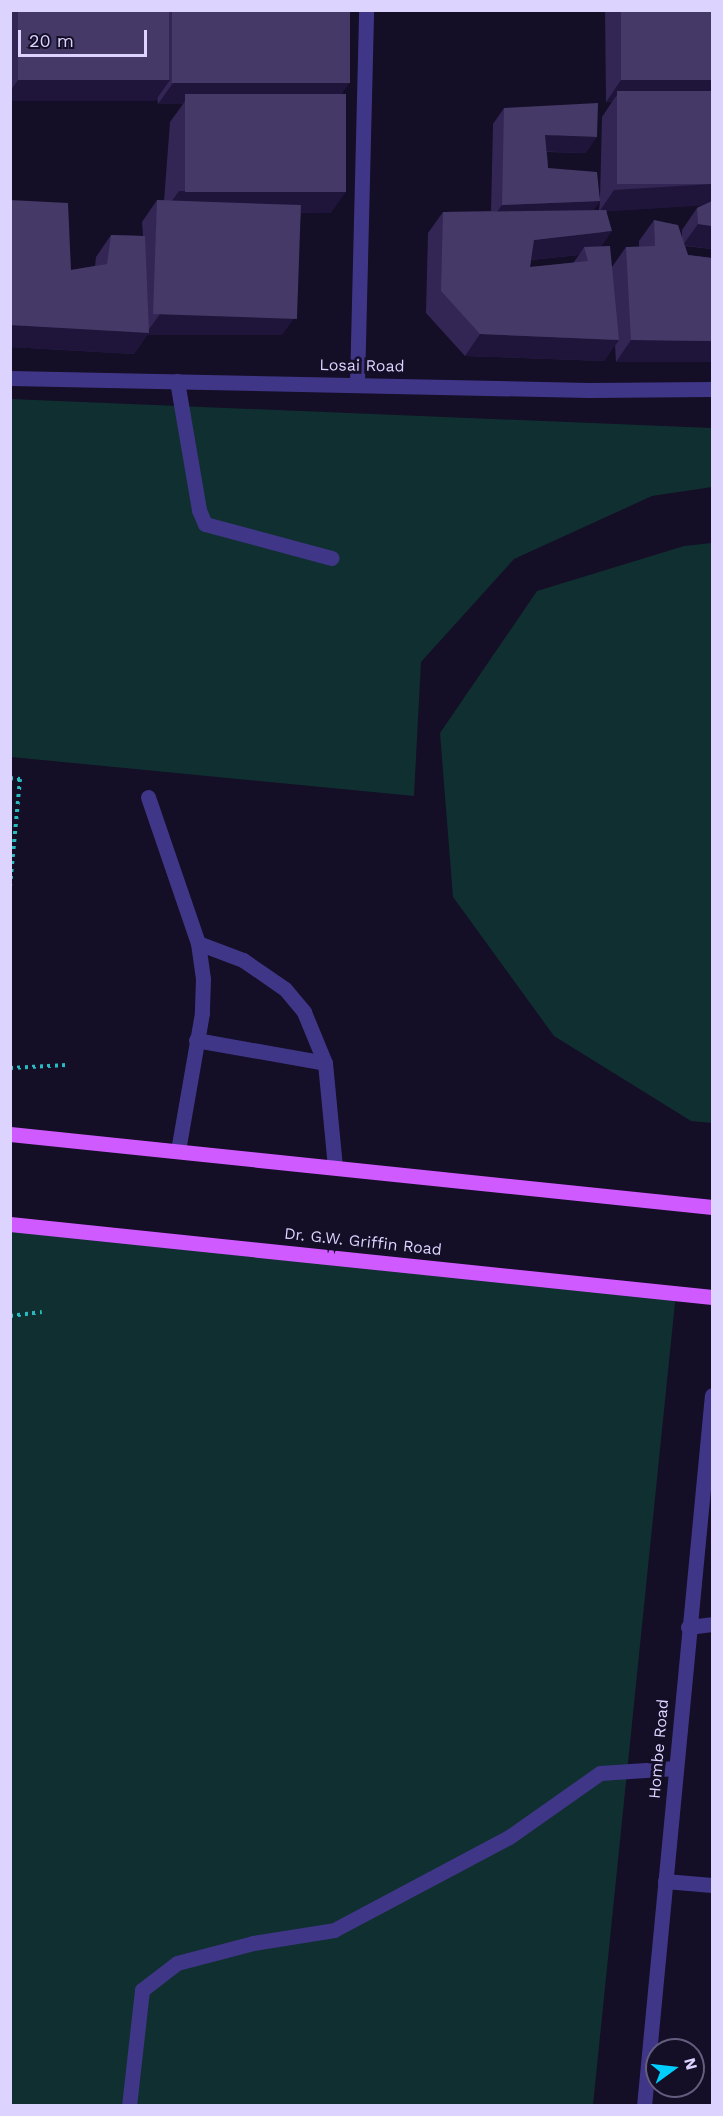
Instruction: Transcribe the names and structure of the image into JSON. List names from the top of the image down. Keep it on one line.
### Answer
{"streets":{"main road":["Dr. G.W. Griffin Road"],"street":["Losai Road","Hombe Road"]},"scale_bar":"20 m","north":"right"}
